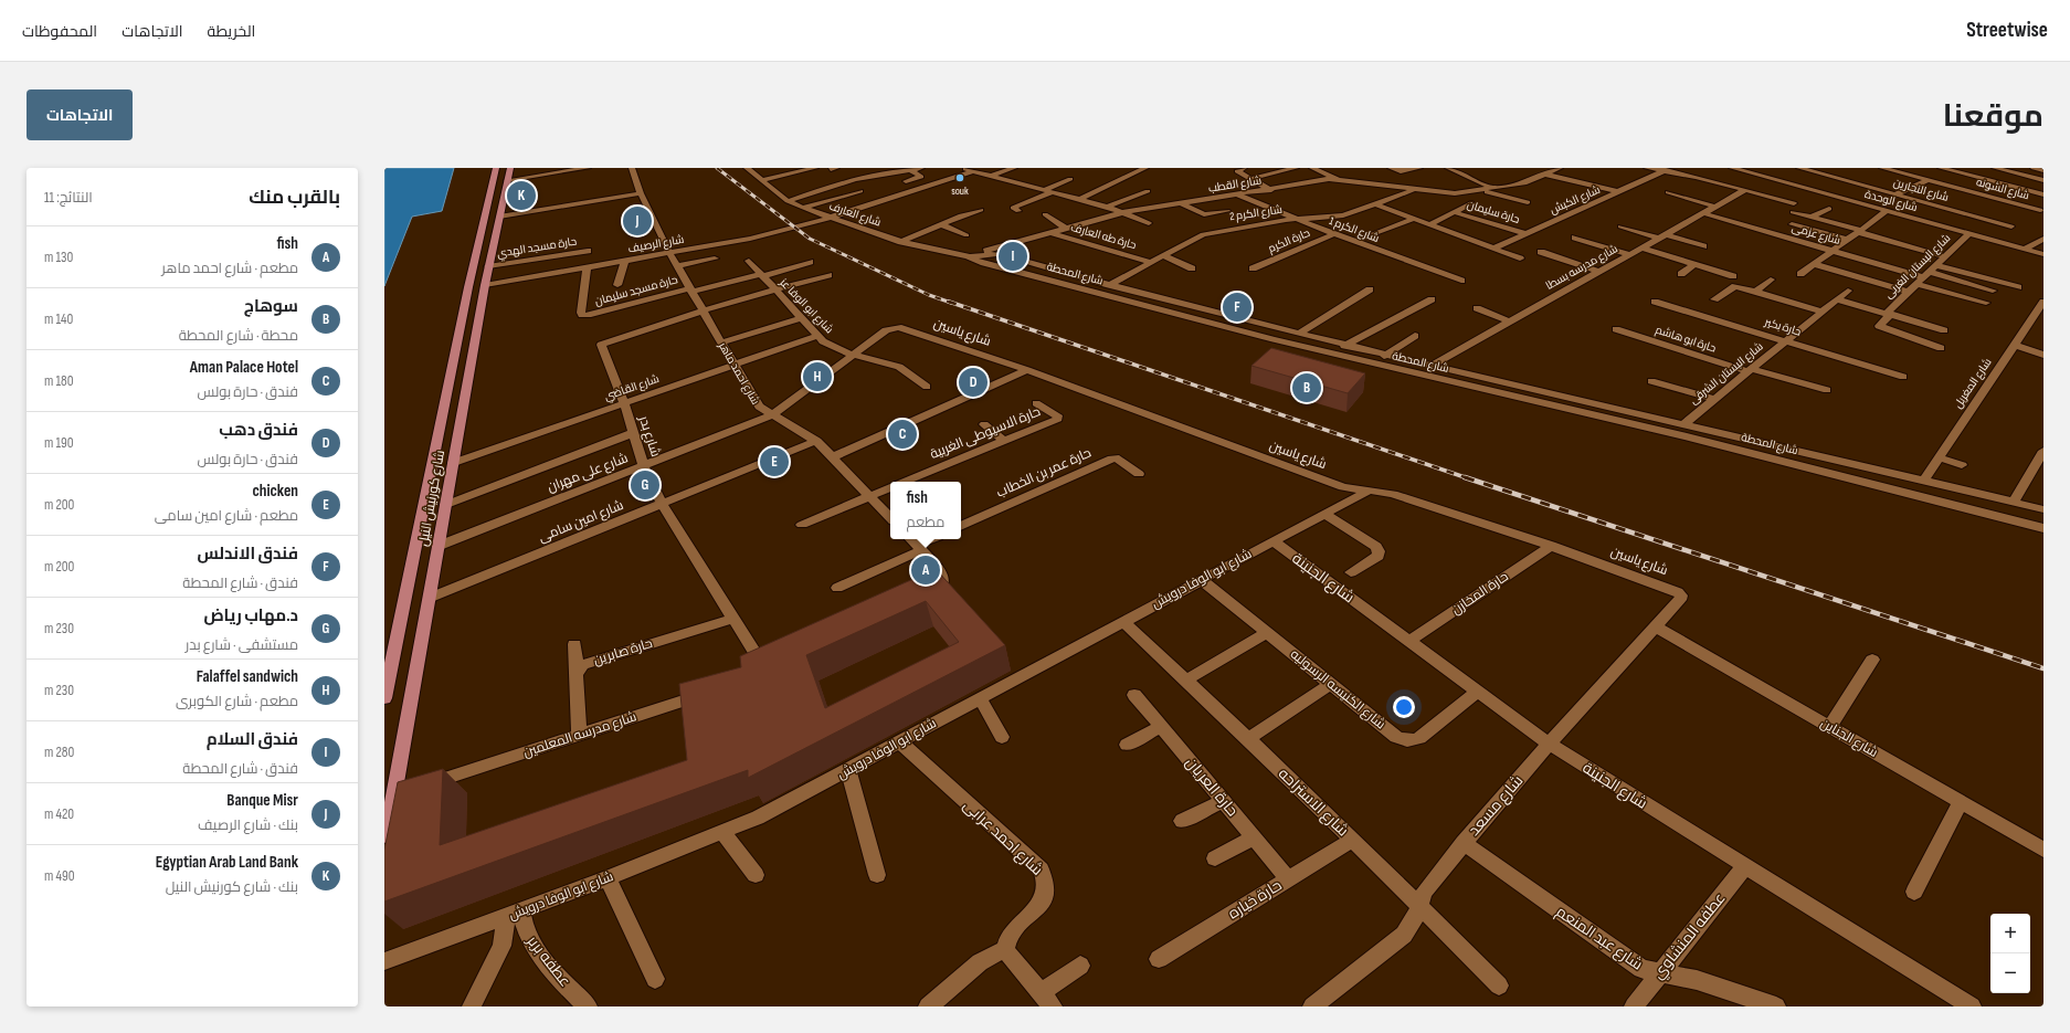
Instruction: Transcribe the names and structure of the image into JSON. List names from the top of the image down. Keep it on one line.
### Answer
{"streets":{"main road":["شارع كورنيش النيل"],"street":["شارع القطب","شارع الشونه","شارع النجارين","شارع الكبش","شارع الوحدة","حارة سليمان","شارع الكرم 2","شارع العارف","شارع الكرم 1","شارع عزمى","حارة طه العارف","حارة الكرم","شارع الرصيف","حارة مسجد الهدي","شارع البستان الغربى","شارع مدرسه بسطا","شارع المحطة","حارة مسجد سليمان","شارع ابو الوفا عز","حارة بكير","شارع ياسين","حارة ابو هاشم","شارع احمد ماهر","شارع البستان الشرقى","شارع المغربل","شارع القاضي","حارة الاسيوطى الغربية","شارع بدر","شارع على مهران","حارة عمر بن الخطاب","شارع امين سامى","شارع الجنينة","شارع ابو الوفا درويش","حارة المخازن","حارة صابرين","شارع الكنيسه الرسوليه","شارع مدرسه المعلمين","شارع الجناين","حارة العريان","شارع الاستراحه","شارع مسعد","شارع احمد عرابى","حارة خياره","عطفه المنشاوي","شارع عبد المنعم","عطفه بربر"]},"crossings":[["شارع القطب","شارع الكرم 2"],["شارع القطب","شارع العارف"],["شارع القطب","شارع الكرم 1"],["شارع القطب","حارة طه العارف"],["شارع القطب","شارع المحطة"],["شارع الكبش","حارة سليمان"],["شارع الوحدة","شارع البستان الغربى"],["شارع الكرم 2","شارع الكرم 1"],["شارع الكرم 2","حارة طه العارف"],["شارع الكرم 2","شارع المحطة"],["شارع العارف","شارع الرصيف"],["شارع العارف","شارع المحطة"],["شارع الكرم 1","حارة الكرم"],["شارع عزمى","شارع البستان الغربى"],["شارع عزمى","شارع مدرسه بسطا"],["شارع الرصيف","حارة مسجد سليمان"],["شارع الرصيف","شارع احمد ماهر"],["شارع الرصيف","شارع كورنيش النيل"],["حارة مسجد الهدي","شارع كورنيش النيل"],["شارع مدرسه بسطا","شارع المحطة"],["شارع المحطة","شارع البستان الشرقى"],["شارع المحطة","شارع المغربل"],["حارة مسجد سليمان","شارع احمد ماهر"],["شارع ابو الوفا عز","شارع القاضي"],["شارع ابو الوفا عز","شارع على مهران"],["حارة بكير","شارع البستان الشرقى"],["شارع ياسين","شارع على مهران"],["شارع ياسين","شارع ابو الوفا درويش"],["شارع ياسين","حارة المخازن"],["شارع ياسين","شارع مسعد"],["حارة ابو هاشم","شارع البستان الشرقى"],["شارع احمد ماهر","شارع القاضي"],["شارع احمد ماهر","حارة الاسيوطى الغربية"],["شارع احمد ماهر","شارع بدر"],["شارع احمد ماهر","شارع على مهران"],["شارع احمد ماهر","شارع امين سامى"],["شارع القاضي","شارع بدر"],["شارع القاضي","شارع كورنيش النيل"],["شارع بدر","شارع على مهران"],["شارع بدر","شارع امين سامى"],["شارع بدر","حارة صابرين"],["شارع على مهران","شارع كورنيش النيل"],["شارع كورنيش النيل","شارع امين سامى"],["شارع كورنيش النيل","شارع مدرسه المعلمين"],["شارع الجنينة","شارع ابو الوفا درويش"],["شارع الجنينة","حارة المخازن"],["شارع الجنينة","شارع الكنيسه الرسوليه"],["شارع الجنينة","شارع مسعد"],["شارع الجنينة","عطفه المنشاوي"],["شارع ابو الوفا درويش","شارع الكنيسه الرسوليه"],["شارع ابو الوفا درويش","شارع الاستراحه"],["شارع ابو الوفا درويش","شارع احمد عرابى"],["شارع ابو الوفا درويش","عطفه بربر"],["حارة صابرين","شارع مدرسه المعلمين"],["شارع الجناين","شارع مسعد"],["حارة العريان","حارة خياره"],["شارع الاستراحه","شارع مسعد"],["شارع الاستراحه","حارة خياره"],["شارع مسعد","شارع عبد المنعم"],["عطفه المنشاوي","شارع عبد المنعم"]],"places":["souk"],"page":{"header":"Streetwise","nav":["الخريطة","الاتجاهات","المحفوظات"],"title":"موقعنا","buttons":"الاتجاهات","heading":["بالقرب منك","النتائج: 11"],"pins":["K","J","I","F","H","D","B","C","E","G","A"],"list":[{"mark":"A","name":"fish","note":"مطعم · شارع احمد ماهر","value":"130 m"},{"mark":"B","name":"سوهاج","note":"محطة · شارع المحطة","value":"140 m"},{"mark":"C","name":"Aman Palace Hotel","note":"فندق · حارة بولس","value":"180 m"},{"mark":"D","name":"فندق دهب","note":"فندق · حارة بولس","value":"190 m"},{"mark":"E","name":"chicken","note":"مطعم · شارع امين سامى","value":"200 m"},{"mark":"F","name":"فندق الاندلس","note":"فندق · شارع المحطة","value":"200 m"},{"mark":"G","name":"د.مهاب رياض","note":"مستشفى · شارع بدر","value":"230 m"},{"mark":"H","name":"Falaffel sandwich","note":"مطعم · شارع الكوبرى","value":"230 m"},{"mark":"I","name":"فندق السلام","note":"فندق · شارع المحطة","value":"280 m"},{"mark":"J","name":"Banque Misr","note":"بنك · شارع الرصيف","value":"420 m"},{"mark":"K","name":"Egyptian Arab Land Bank","note":"بنك · شارع كورنيش النيل","value":"490 m"}],"popup":["fish","مطعم"],"map_buttons":["+","−"]}}
